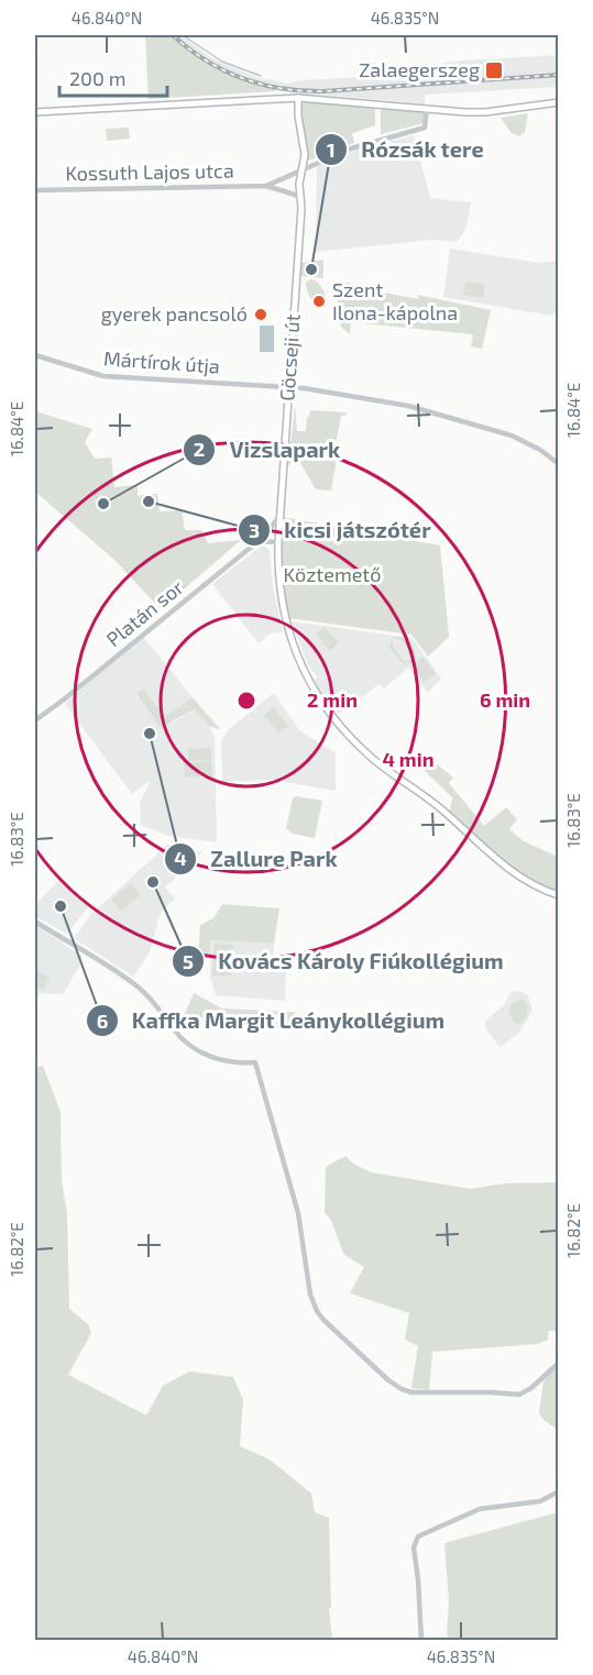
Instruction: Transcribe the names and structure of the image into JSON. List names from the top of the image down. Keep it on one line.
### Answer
{"streets":{"main road":["Göcseji út"],"street":["Kossuth Lajos utca","Mártírok útja","Platán sor"]},"crossings":[["Göcseji út","Mártírok útja"],["Göcseji út","Platán sor"]],"parks":["Köztemető"],"places":{"transit":["Zalaegerszeg"],"other":["Rózsák tere","Szent Ilona-kápolna","gyerek pancsoló","kicsi játszótér","Vizslapark","Zallure Park","Kovács Károly Fiúkollégium","Kaffka Margit Leánykollégium"]},"scale_bar":"200 m","coordinates":["46.840°N","46.835°N","16.84°E","16.83°E","16.82°E"],"rings":["2 min","6 min","4 min"]}
